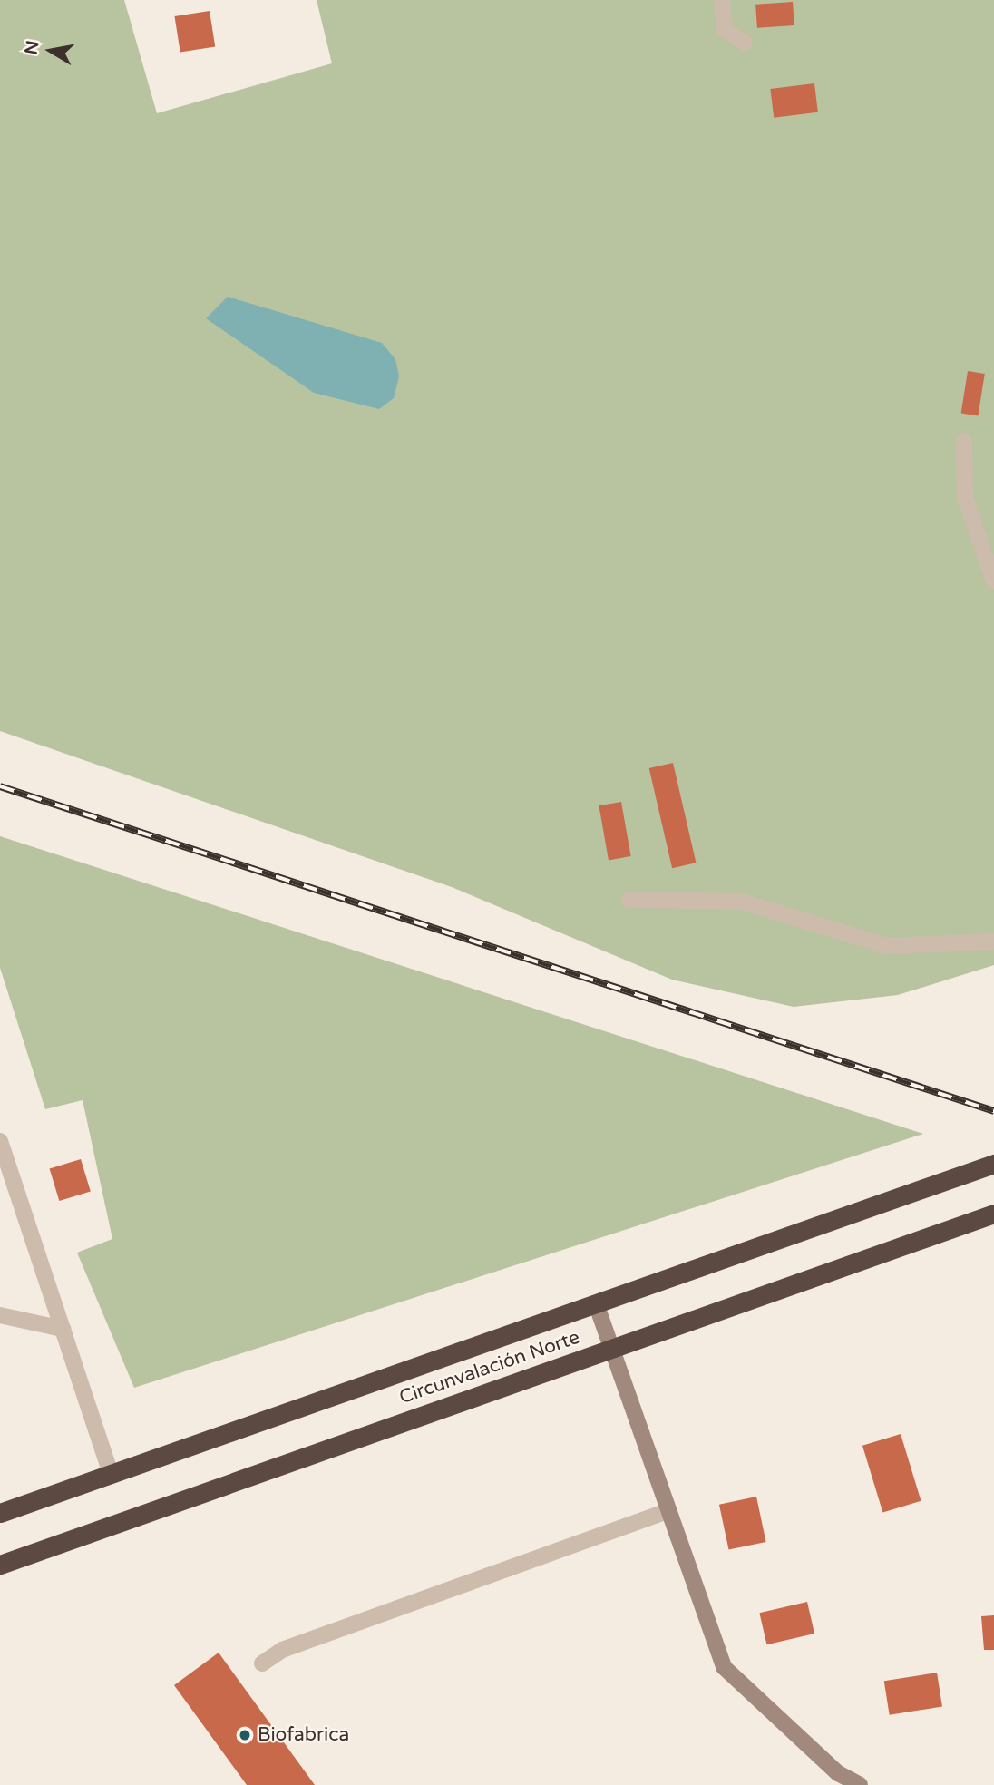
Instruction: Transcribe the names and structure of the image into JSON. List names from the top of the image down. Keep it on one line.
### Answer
{"streets":{"highway":["Circunvalación Norte"]},"places":["Biofabrica"],"north":"left"}
